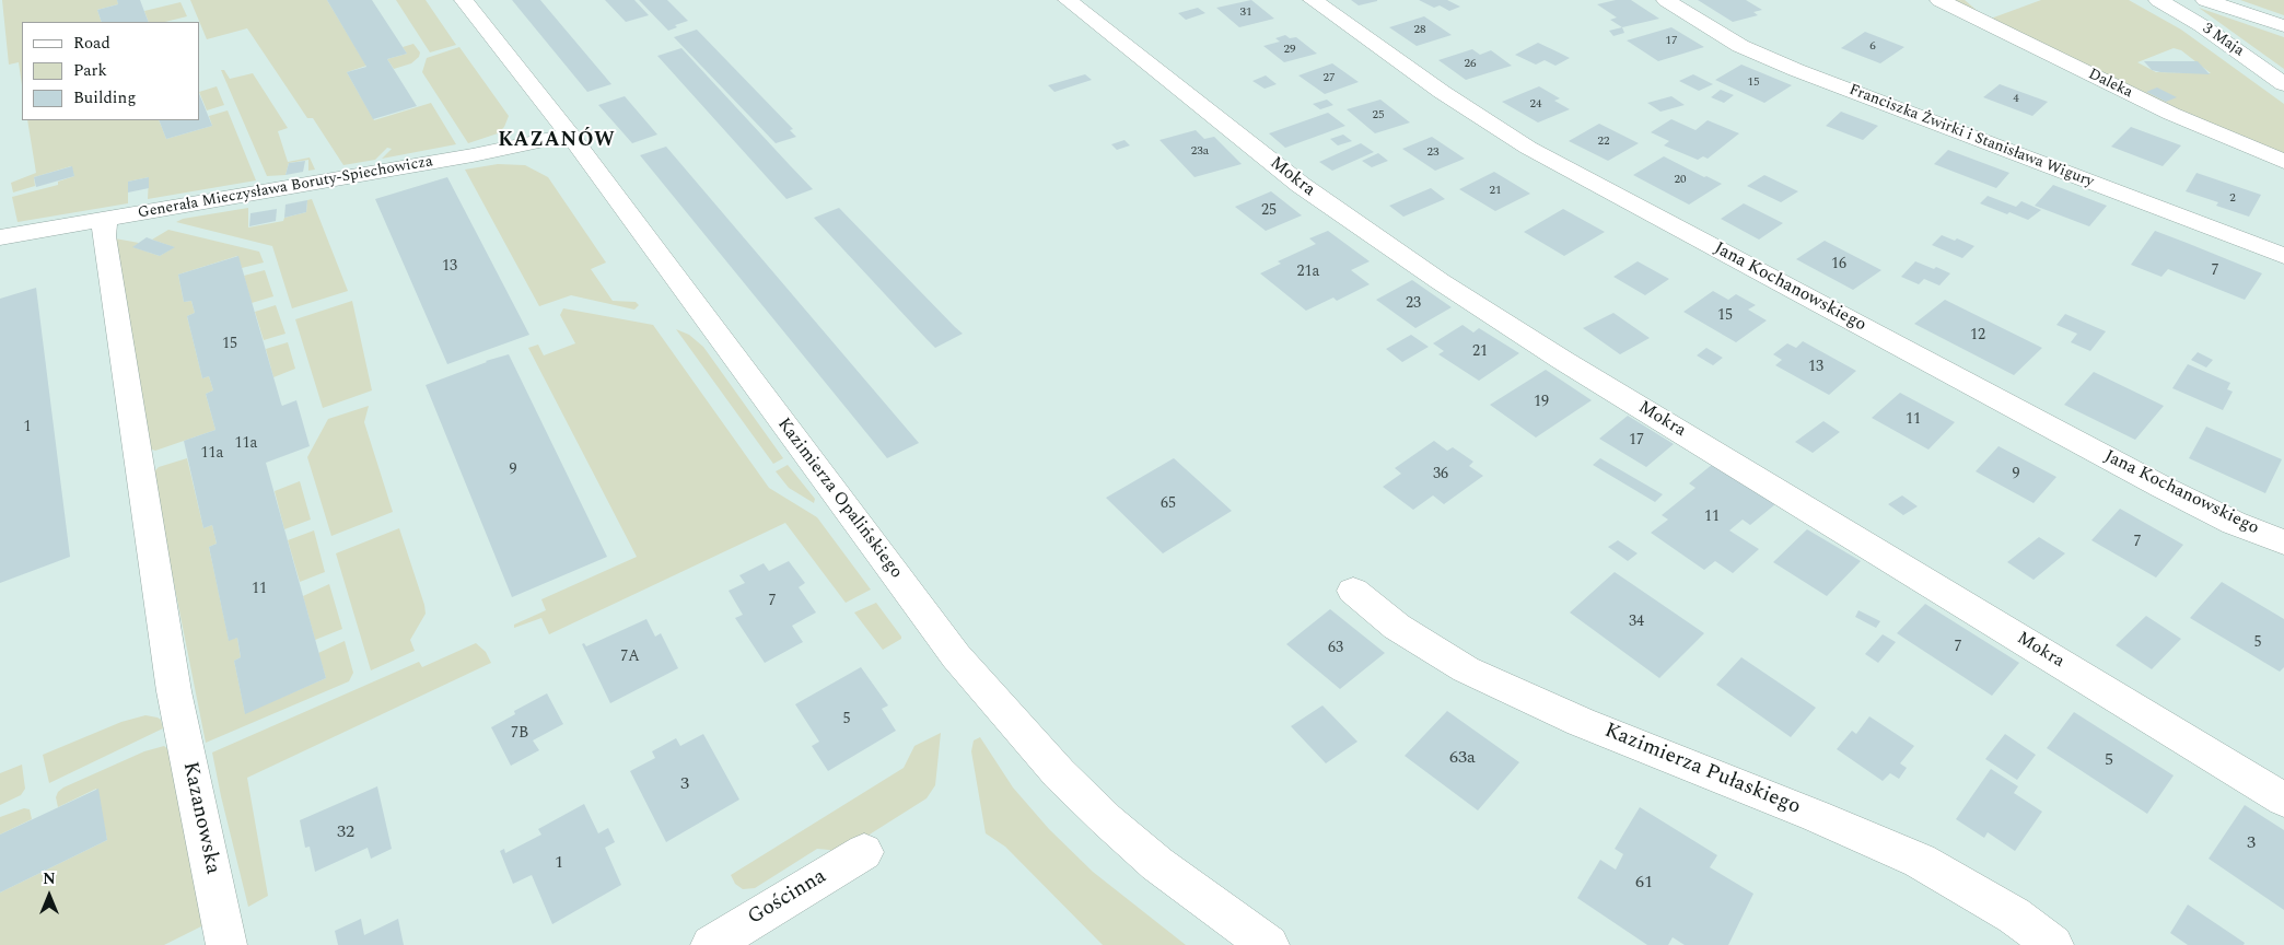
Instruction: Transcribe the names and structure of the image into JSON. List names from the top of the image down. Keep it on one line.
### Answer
{"streets":{"street":["3 Maja","Daleka","Franciszka Żwirki i Stanisława Wigury","Mokra","Generała Mieczysława Boruty-Spiechowicza","Jana Kochanowskiego","Kazimierza Opalińskiego","Kazimierza Pułaskiego","Kazanowska","Gościnna"]},"crossings":[["Generała Mieczysława Boruty-Spiechowicza","Kazimierza Opalińskiego"],["Generała Mieczysława Boruty-Spiechowicza","Kazanowska"]],"districts":["KAZANÓW"],"house_numbers":["31","28","17","6","29","26","27","15","4","24","25","22","23a","23","20","21","2","25","16","13","7","21a","23","15","12","15","21","13","19","11","1","17","11a","11a","9","36","9","65","11","7","11","7","34","5","7","63","7A","5","7B","63a","5","3","32","3","1","61"],"legend":["Road","Park","Building"],"north":"top"}
